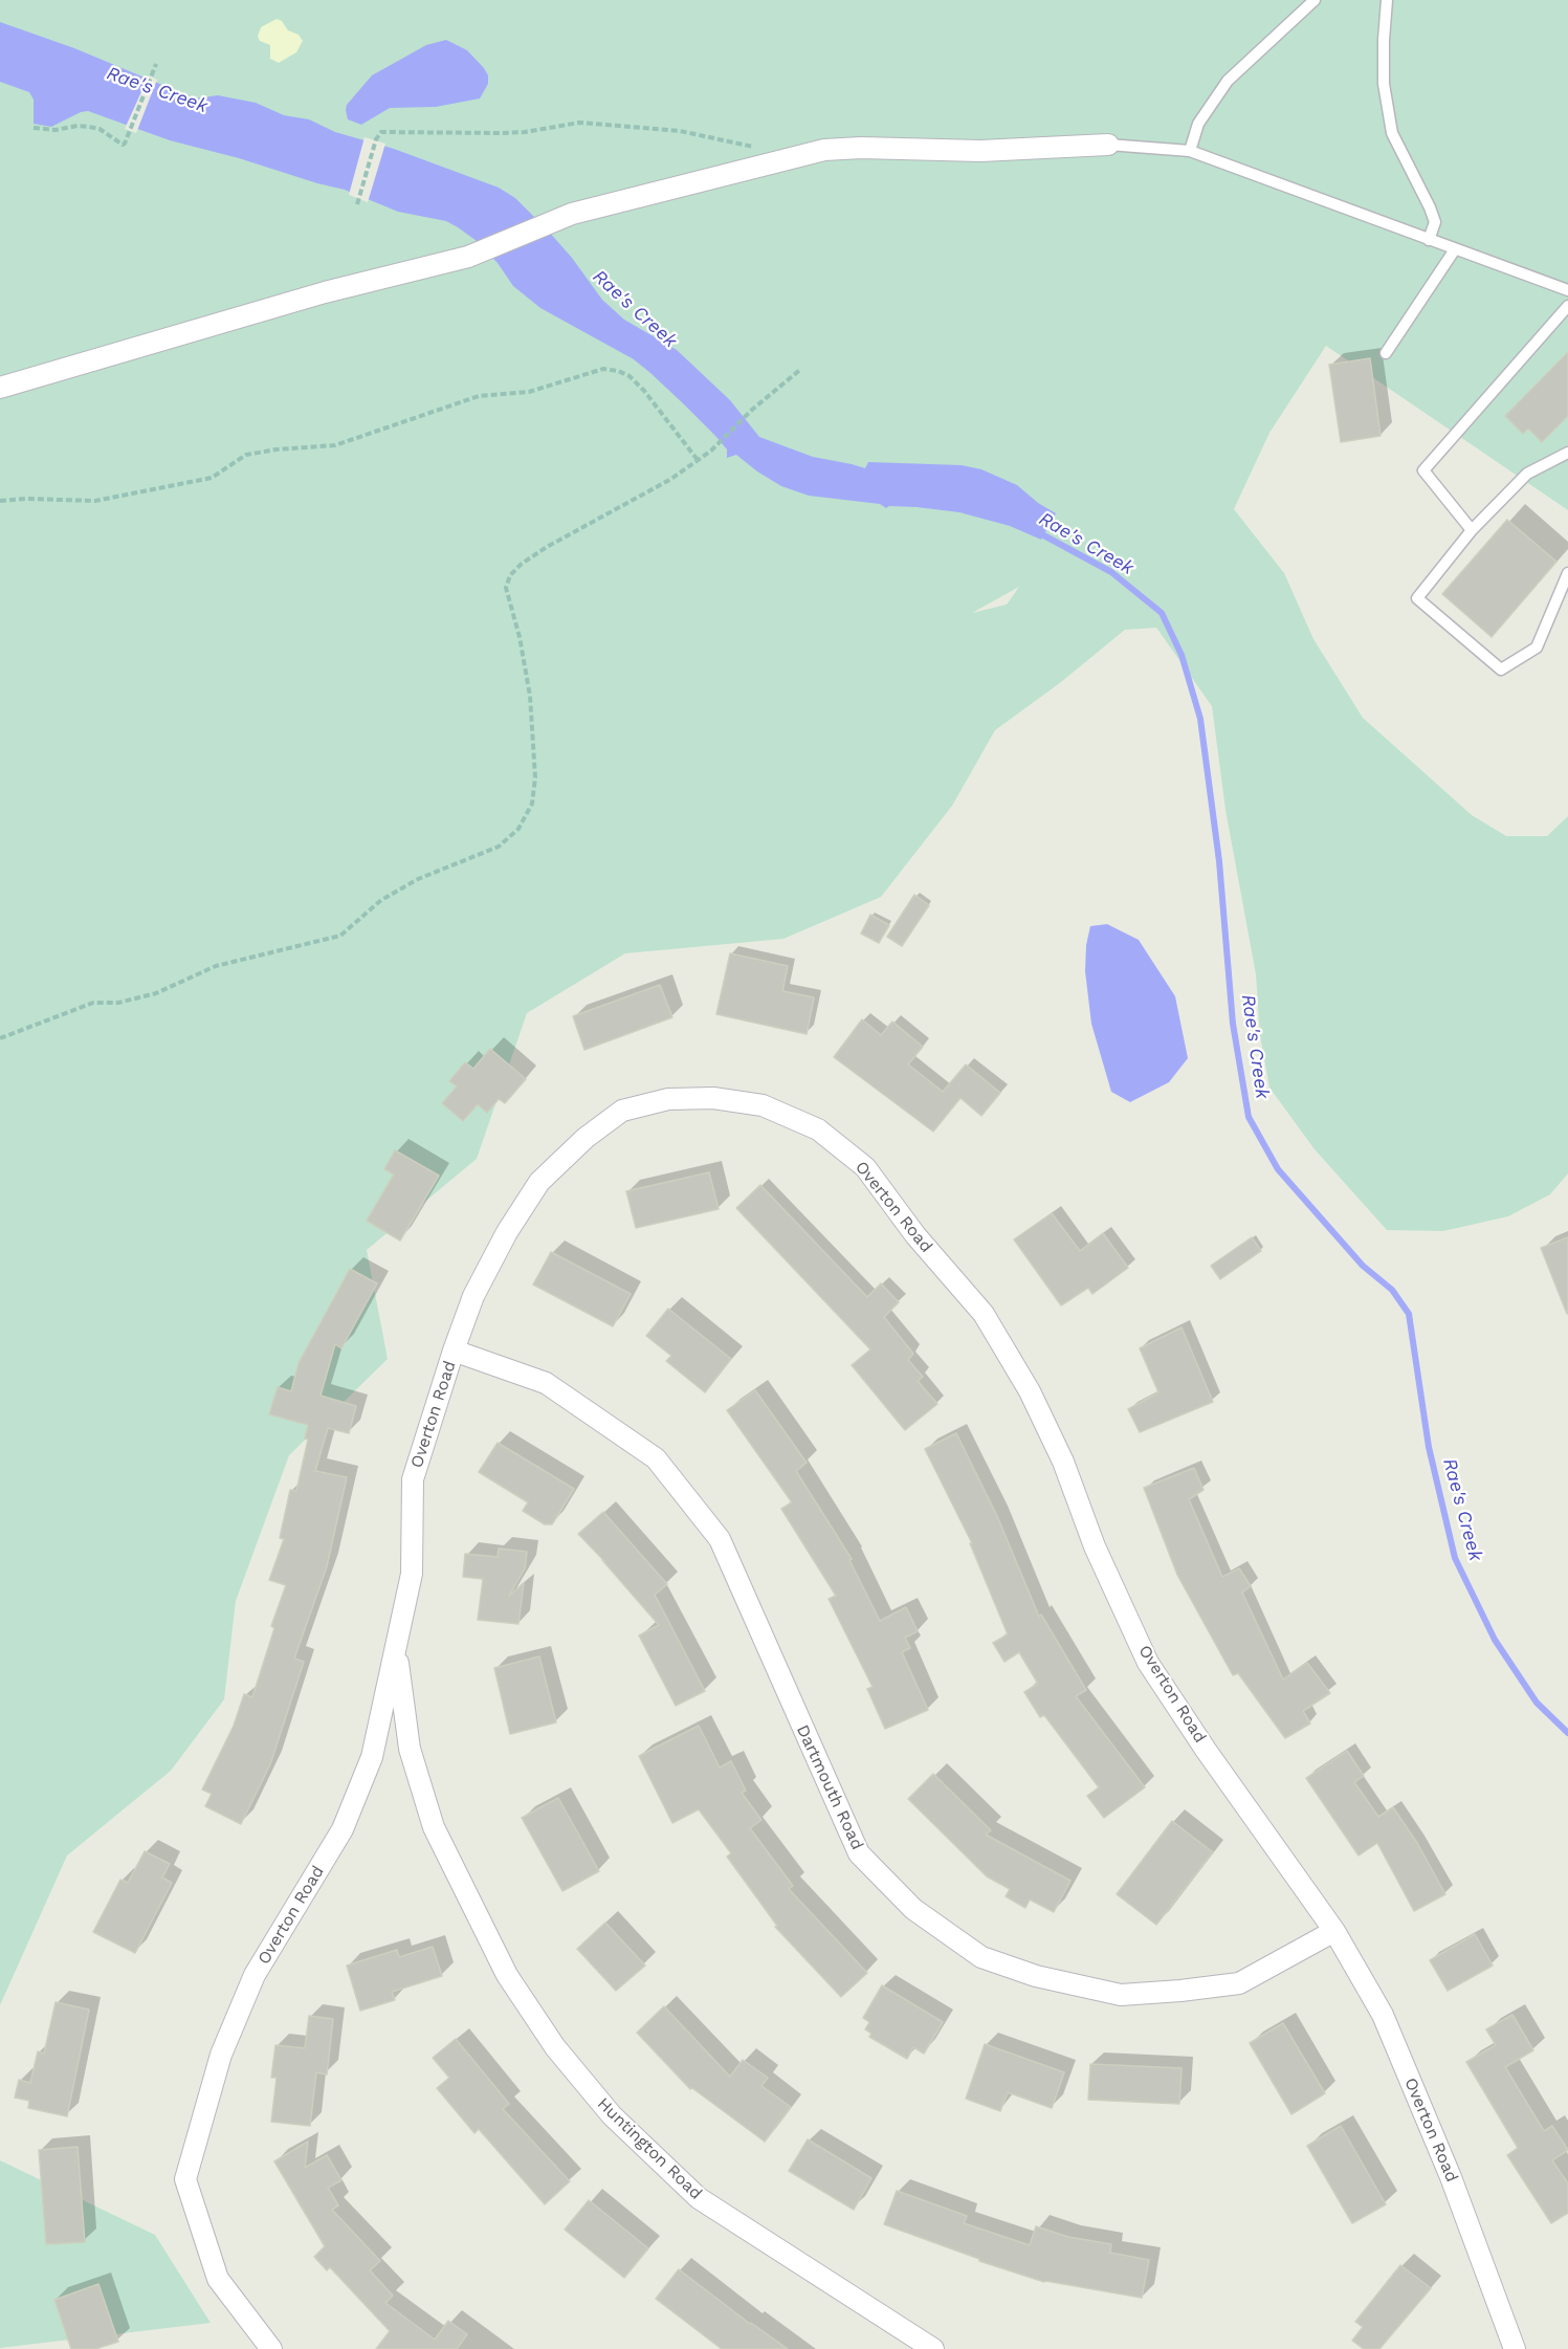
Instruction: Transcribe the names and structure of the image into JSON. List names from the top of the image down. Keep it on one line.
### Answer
{"streets":{"street":["Overton Road","Dartmouth Road","Huntington Road"]},"crossings":[["Overton Road","Dartmouth Road"],["Overton Road","Huntington Road"]],"water":["Rae's Creek"]}
